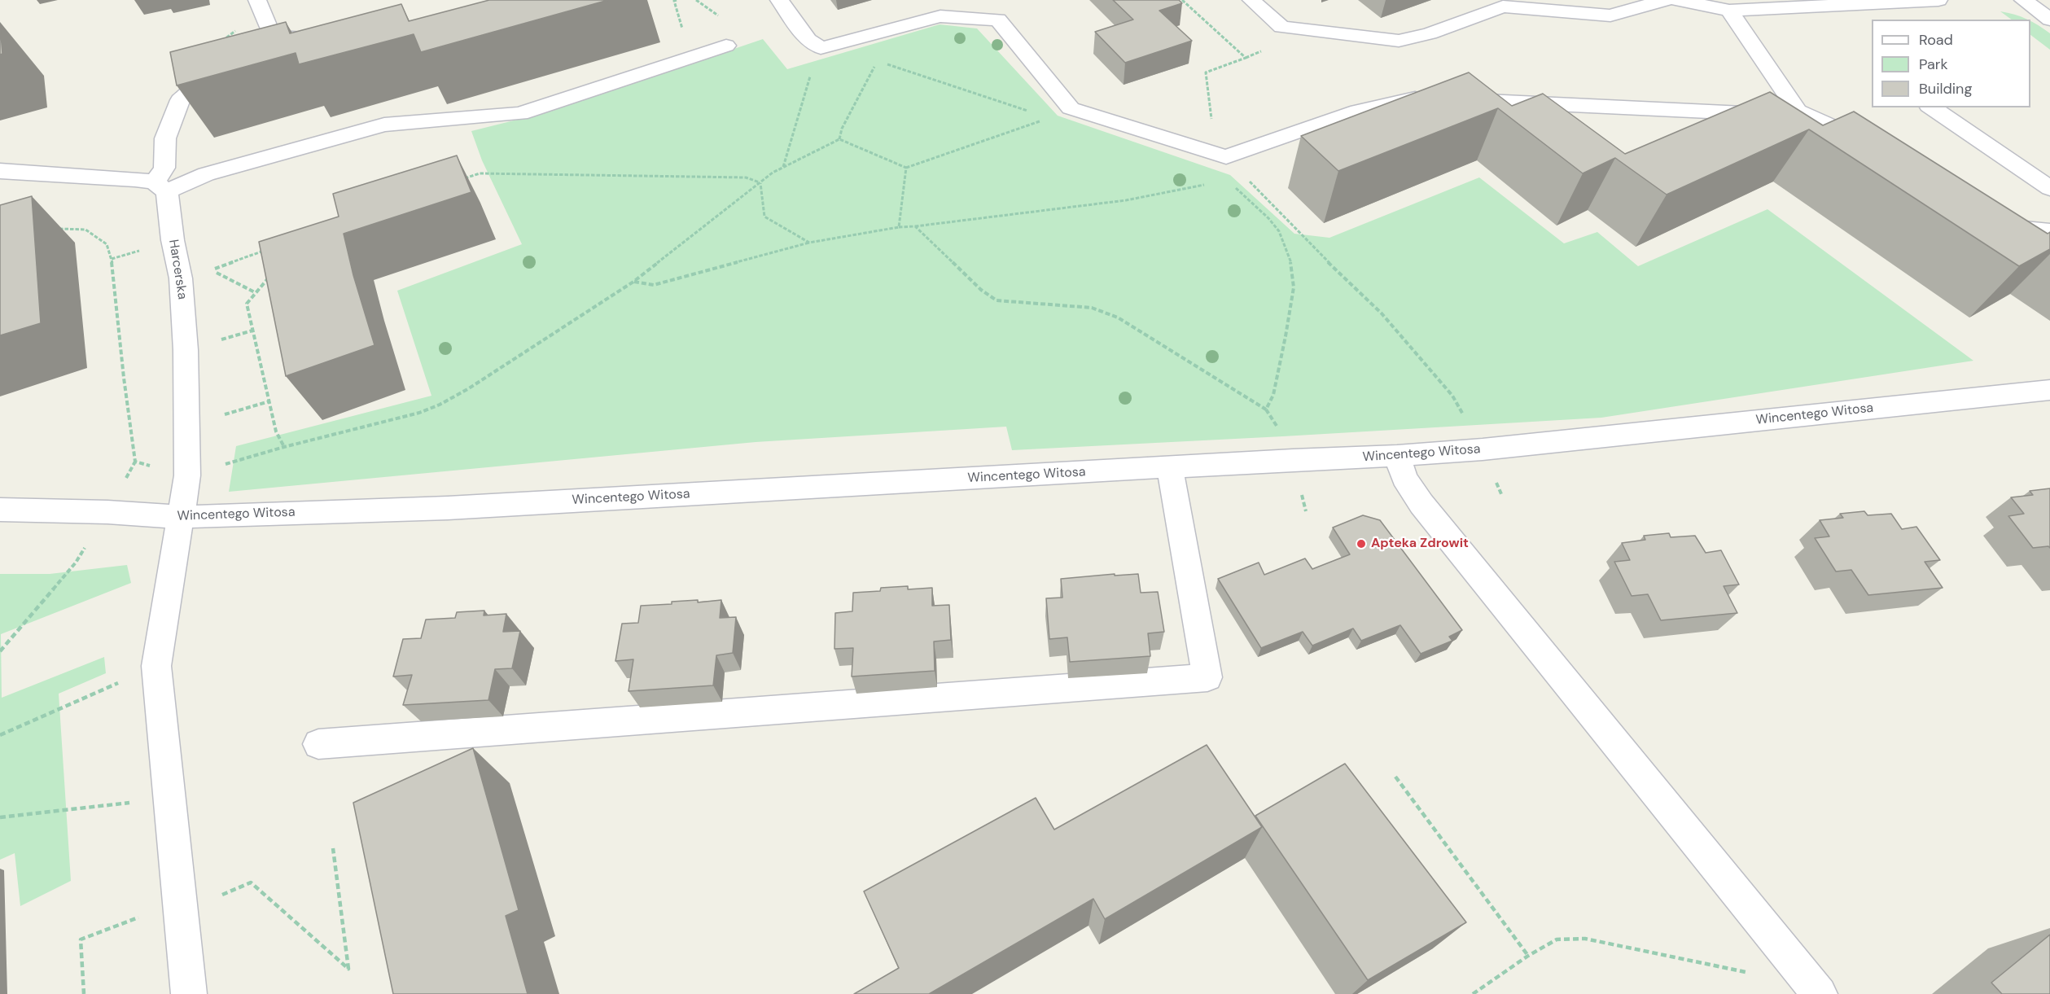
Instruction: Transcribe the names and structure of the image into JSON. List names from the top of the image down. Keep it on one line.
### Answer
{"streets":{"street":["Harcerska","Wincentego Witosa"]},"crossings":[["Harcerska","Wincentego Witosa"]],"places":["Apteka Zdrowit"],"legend":["Road","Park","Building"]}
